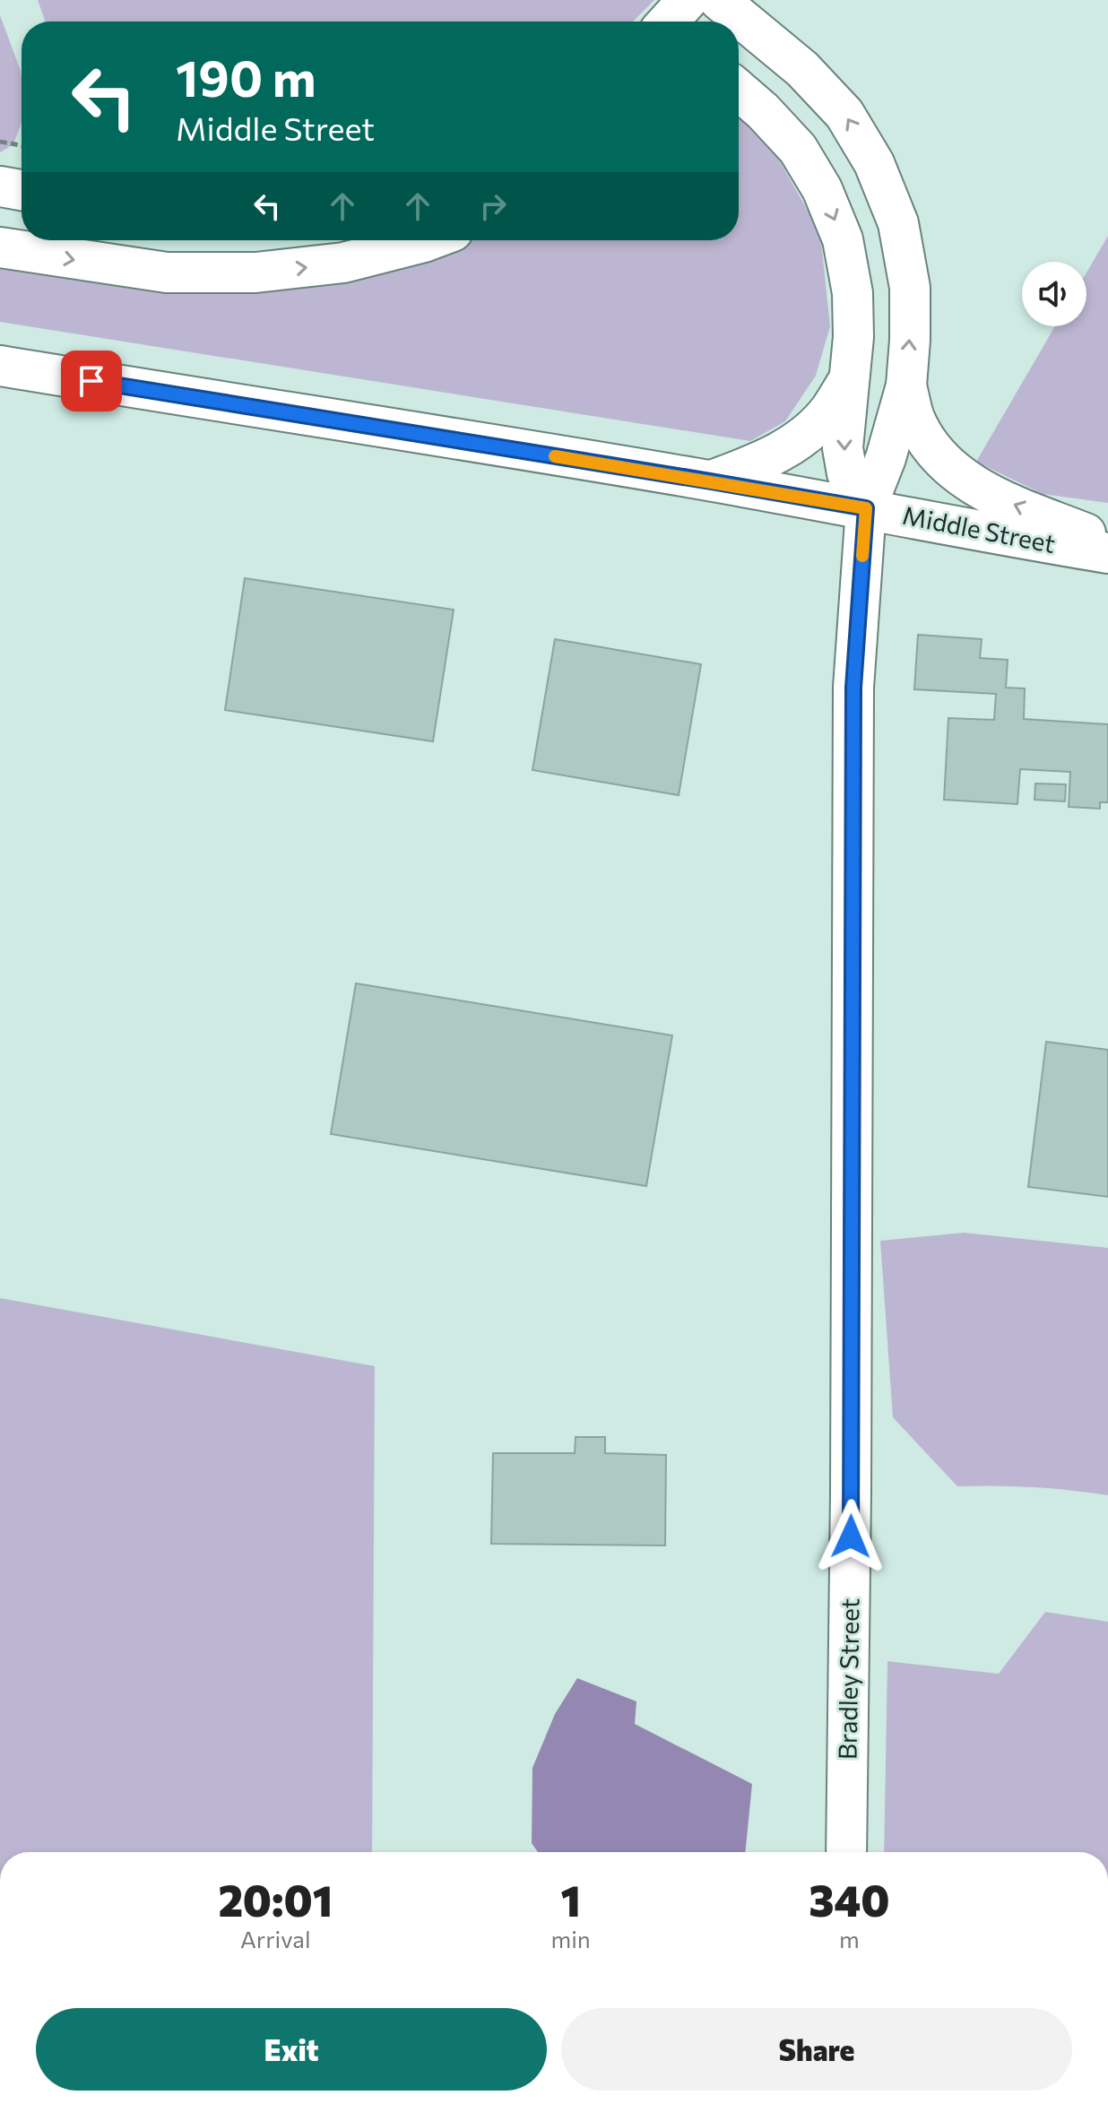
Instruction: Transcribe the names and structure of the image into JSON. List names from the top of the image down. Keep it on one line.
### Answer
{"streets":{"street":["Middle Street","Bradley Street"]},"crossings":[["Middle Street","Bradley Street"]],"page":{"turn":["190 m","Middle Street"],"eta":["20:01","Arrival","1","min","340","m"],"buttons":["Exit","Share"]}}
